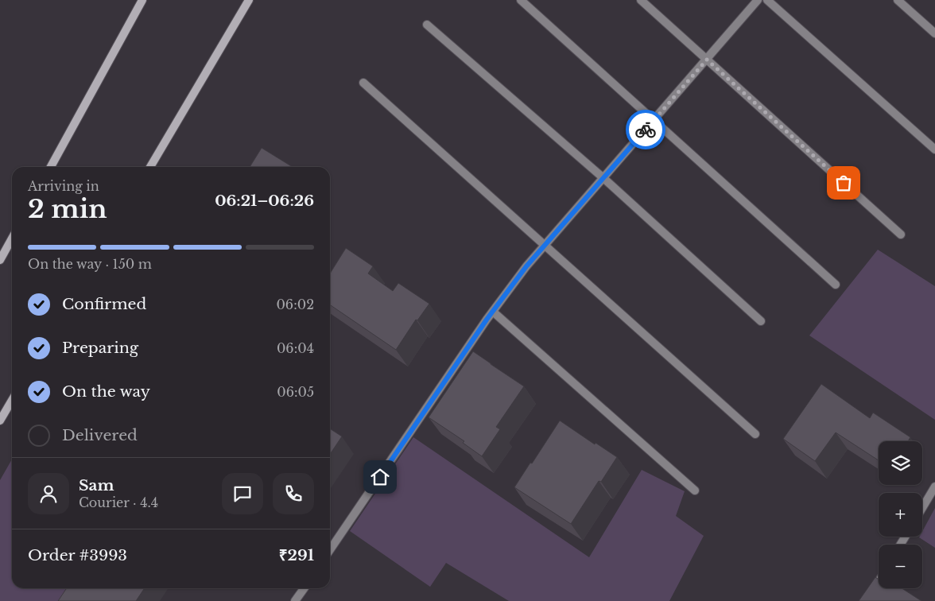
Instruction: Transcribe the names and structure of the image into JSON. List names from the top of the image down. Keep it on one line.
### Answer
{"page":{"heading":["2 min","Arriving in","06:21–06:26"],"panel":["Sam","Courier · 4.4","Order #3993","₹291"],"bar":"On the way · 150 m","list":[["Confirmed","06:02"],["Preparing","06:04"],["On the way","06:05"],"Delivered"],"map_buttons":["+","−"]}}
